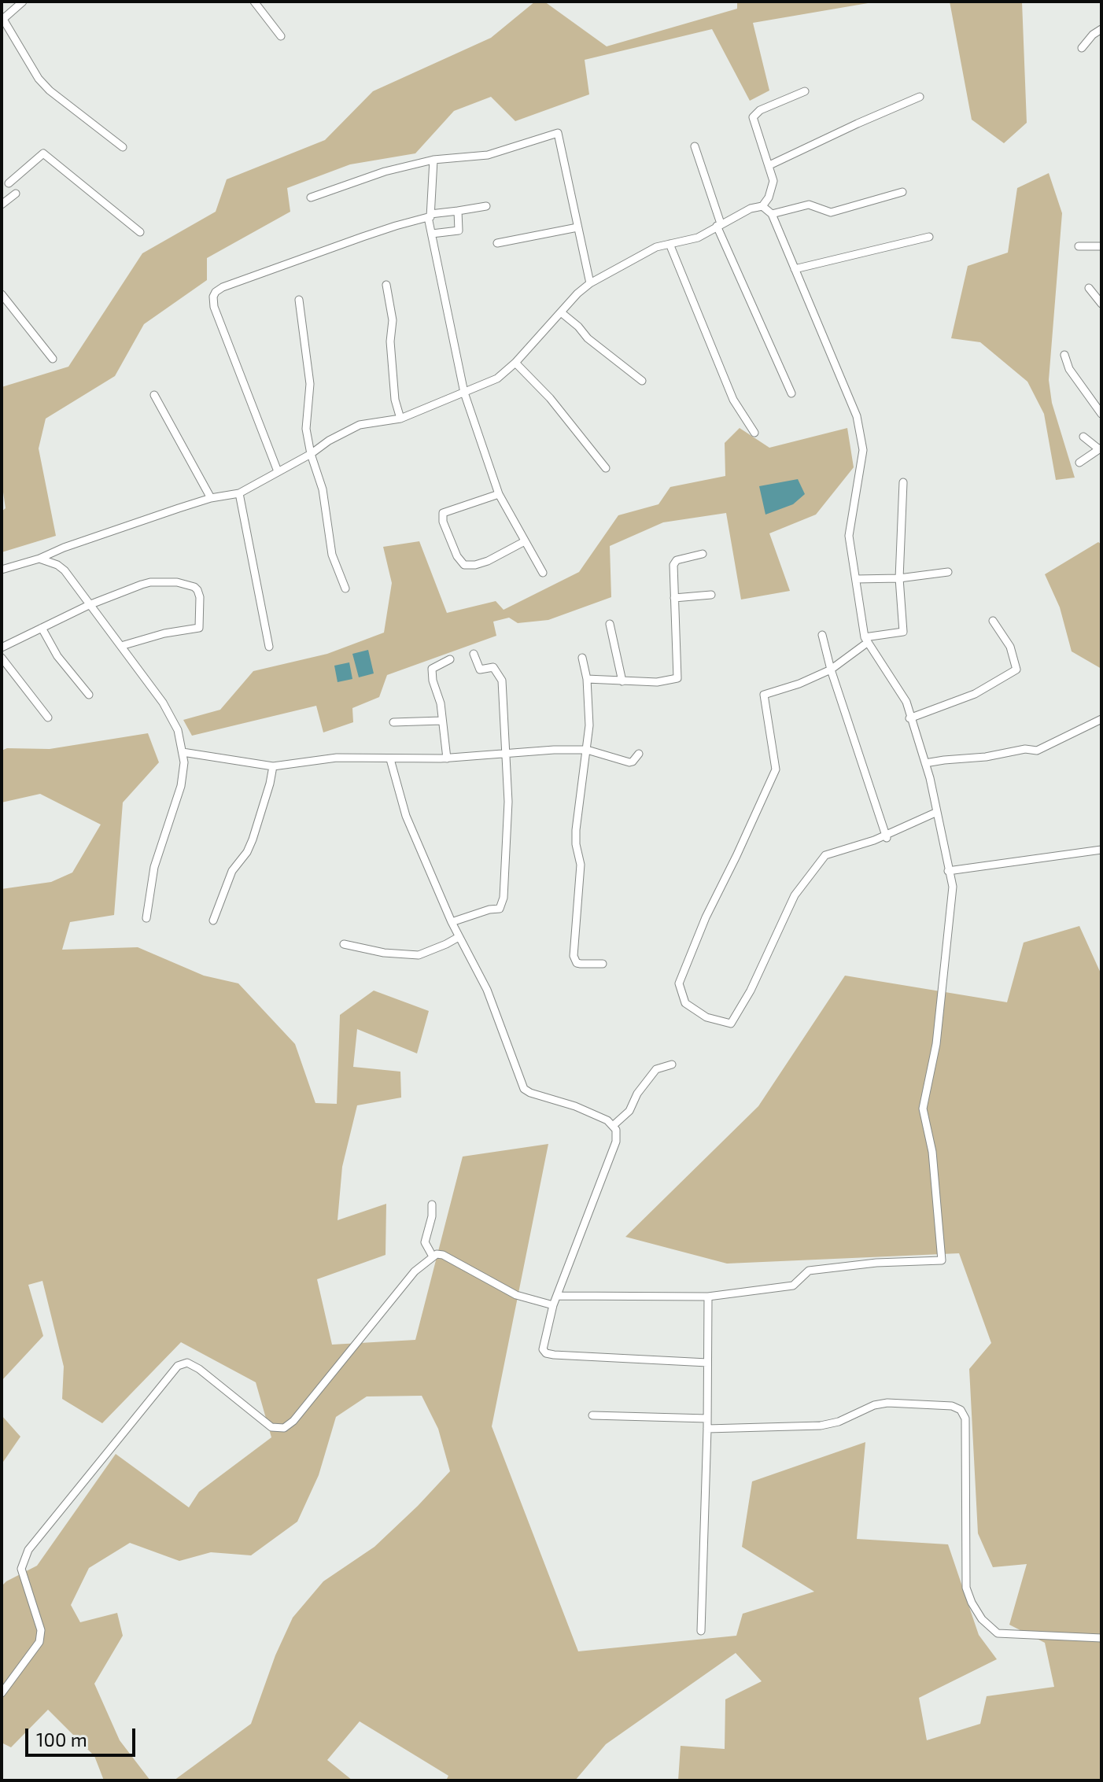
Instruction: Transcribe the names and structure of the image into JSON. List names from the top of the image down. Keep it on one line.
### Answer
{"scale_bar":"100 m"}
